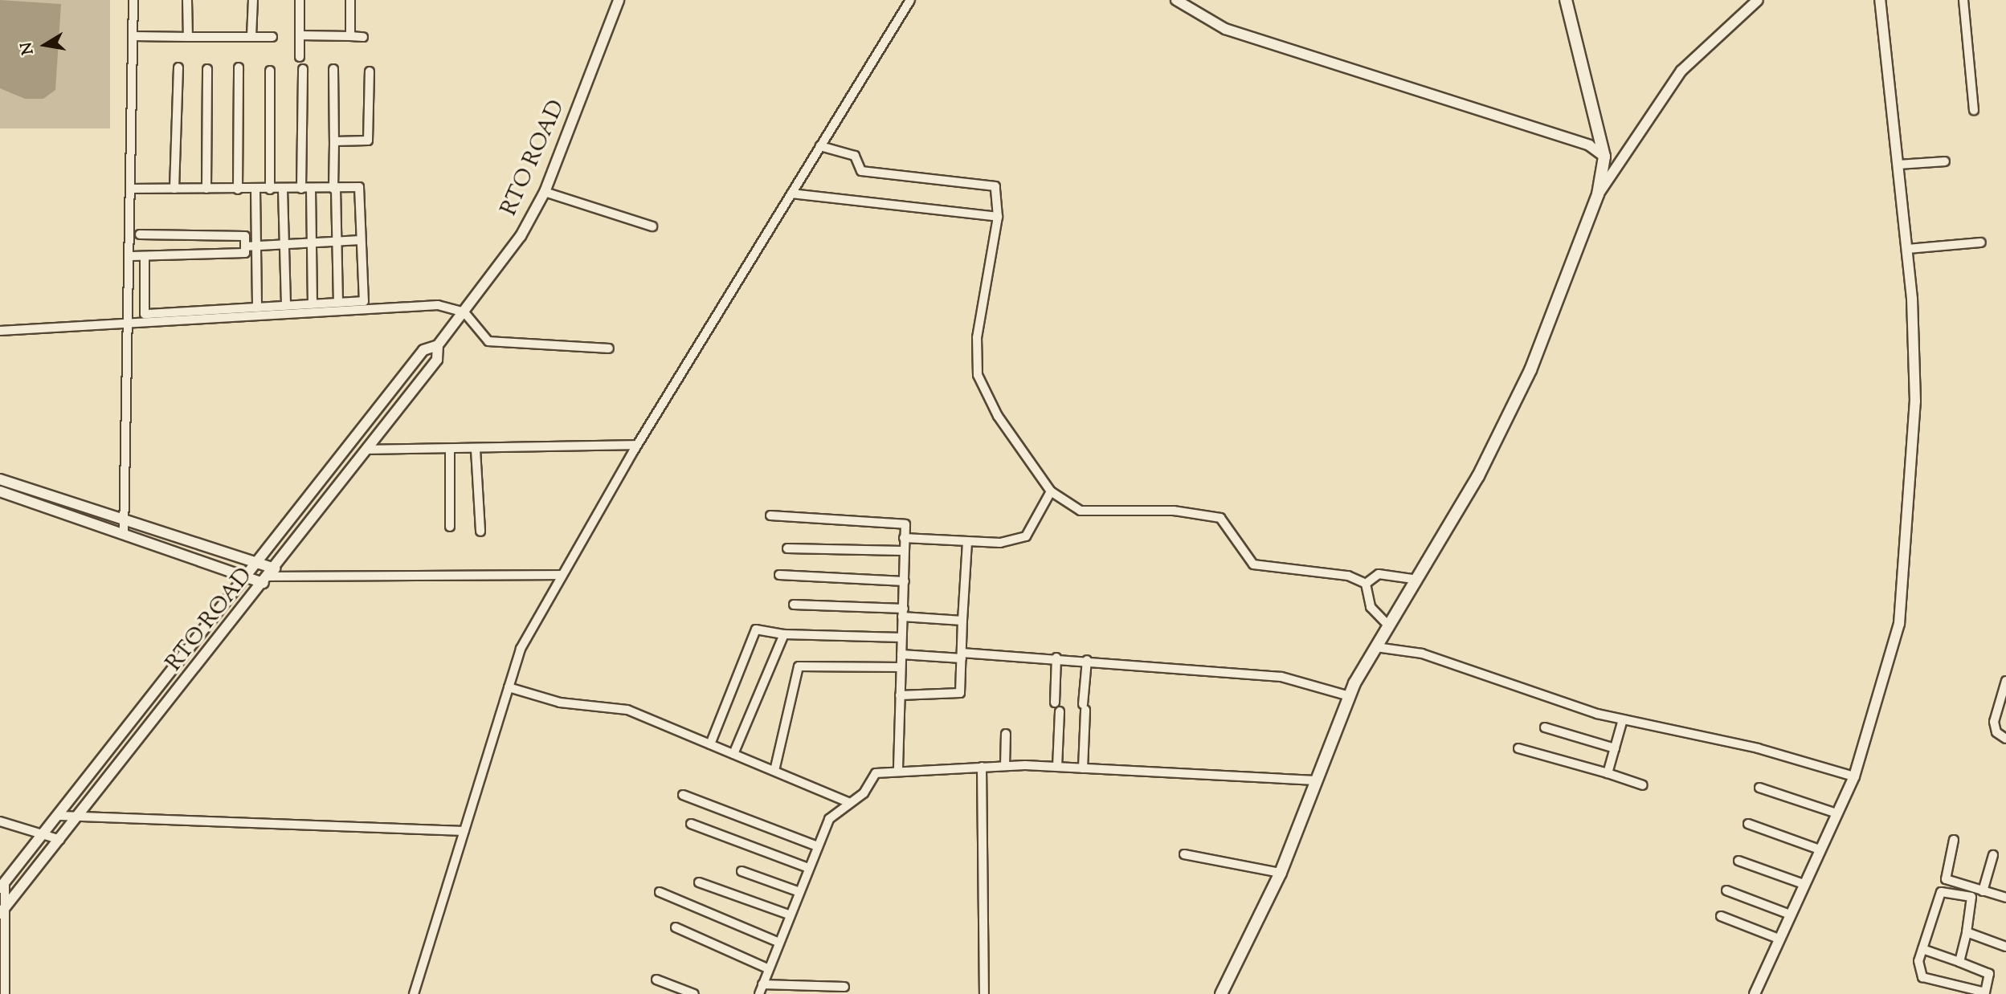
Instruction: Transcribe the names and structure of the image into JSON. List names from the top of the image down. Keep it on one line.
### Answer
{"streets":{"street":["RTO ROAD"]},"north":"left"}
